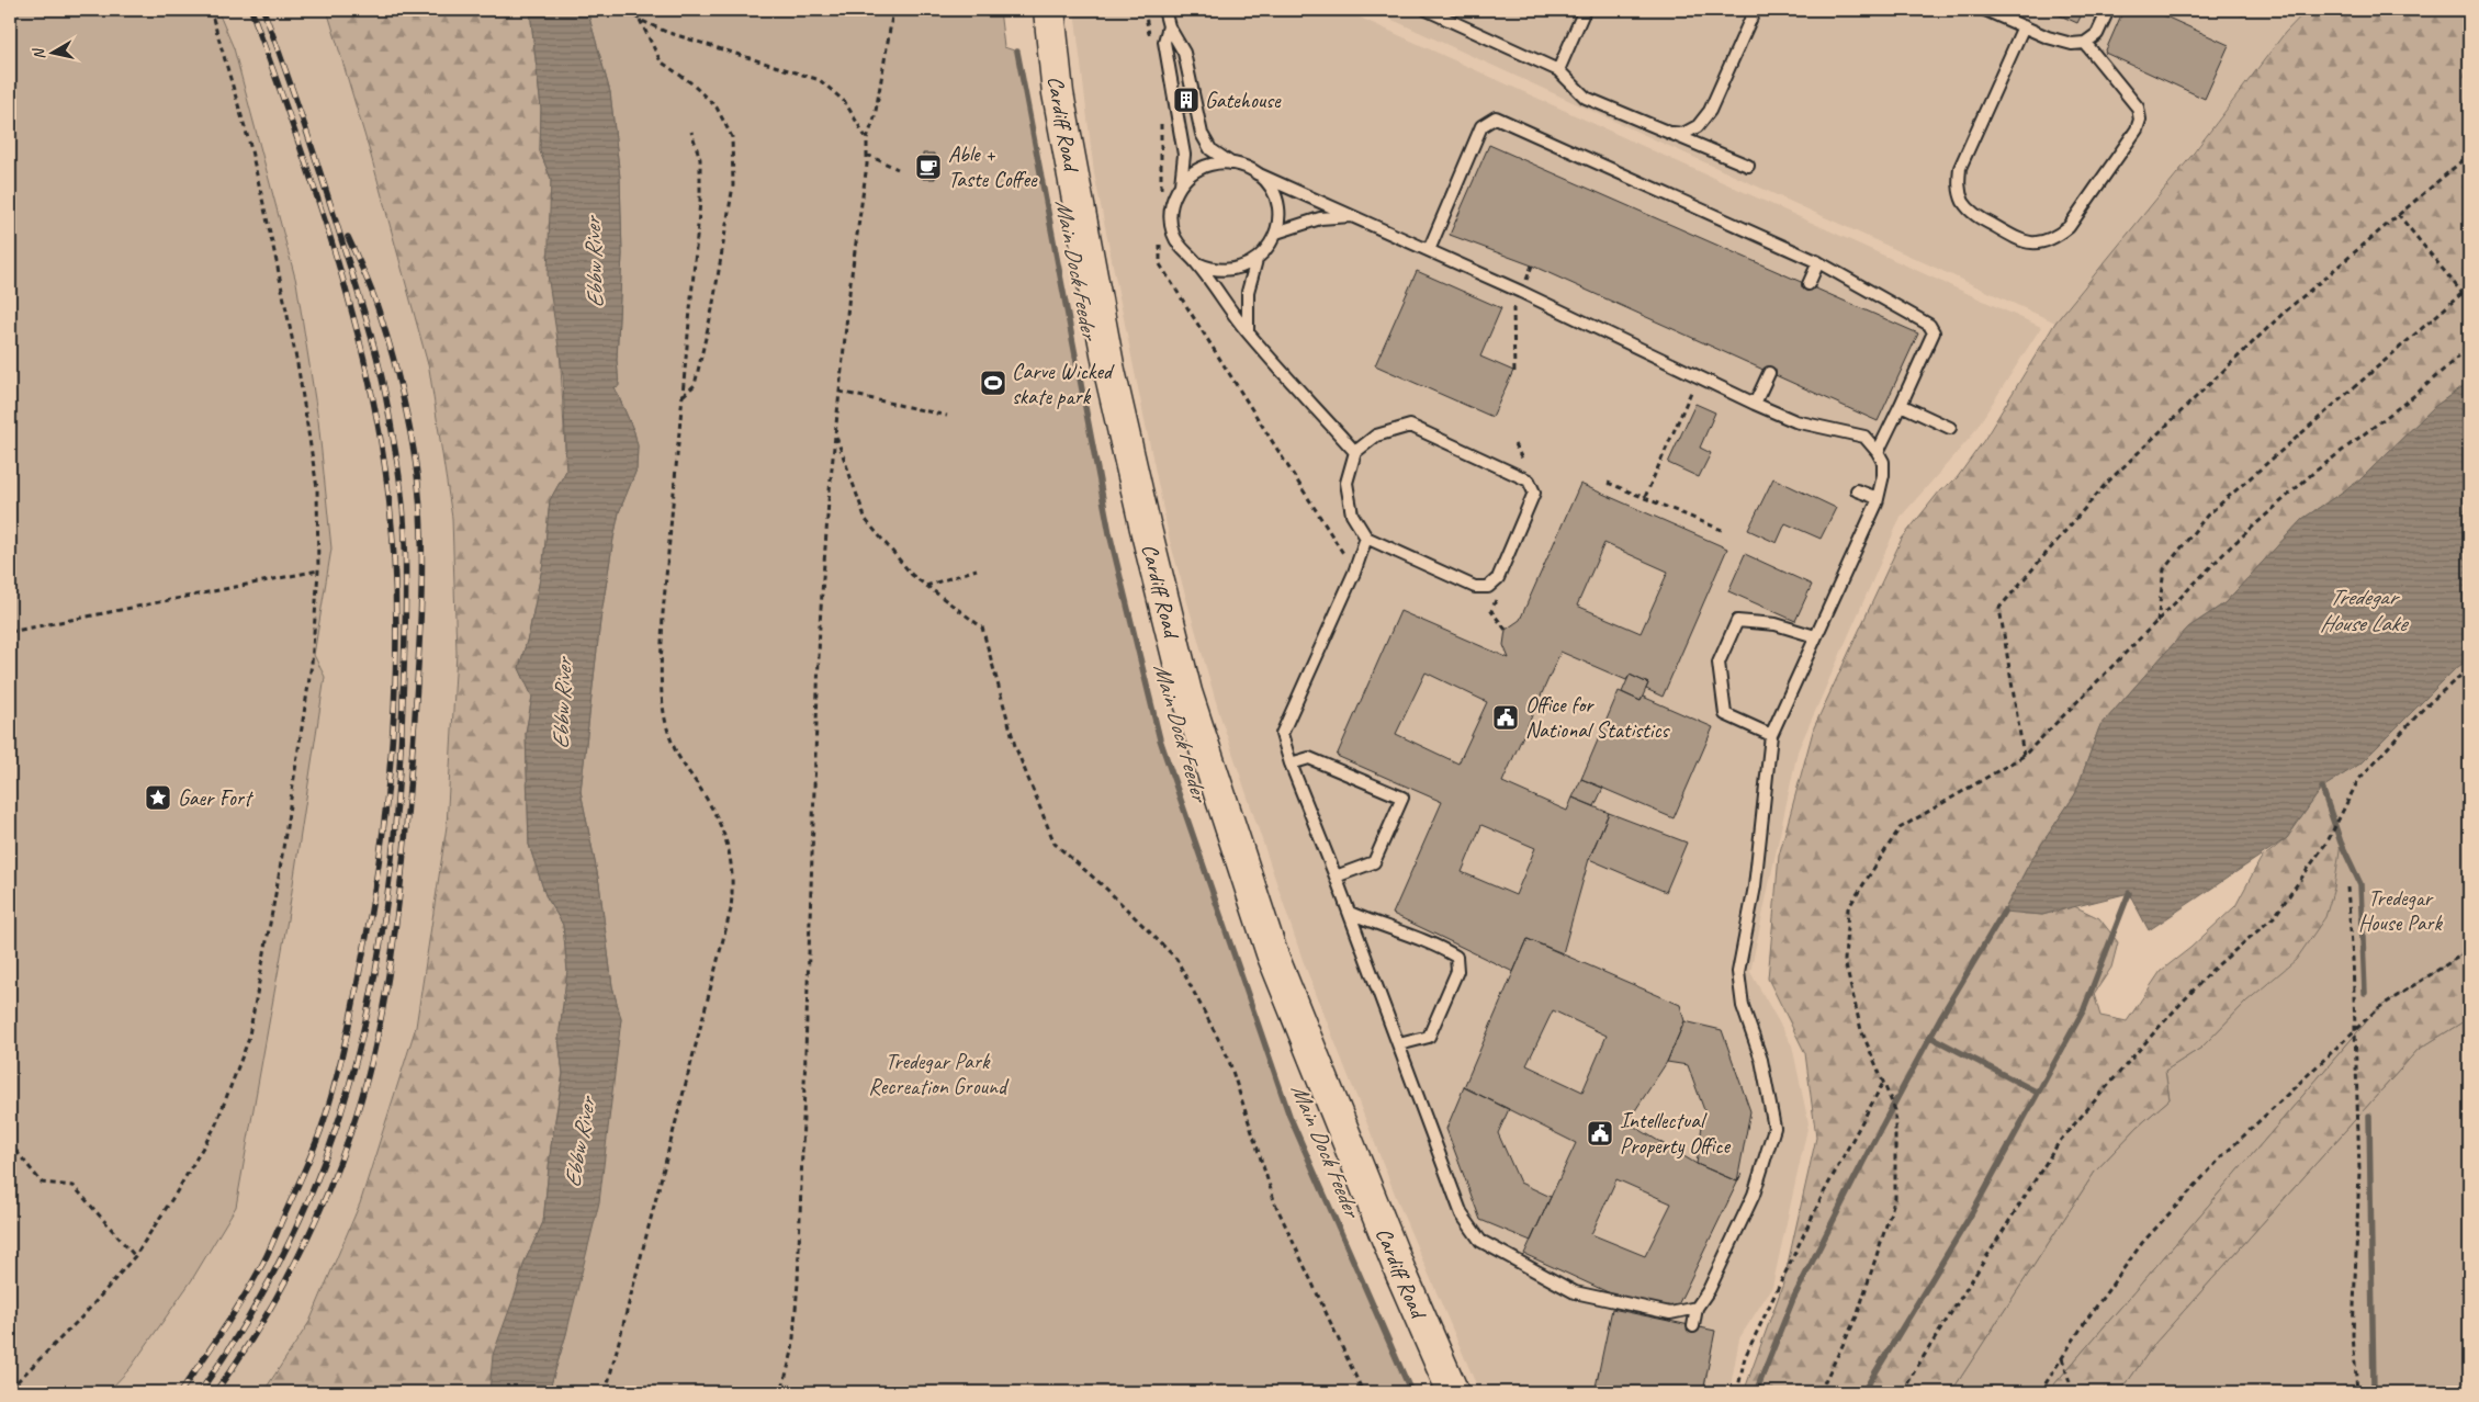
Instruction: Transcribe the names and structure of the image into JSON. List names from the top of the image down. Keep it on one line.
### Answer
{"streets":{"main road":["Cardiff Road"]},"water":["Ebbw River","Main Dock Feeder","Tredegar House Lake"],"parks":["Tredegar House Park","Tredegar Park Recreation Ground"],"places":{"building":["Gatehouse"],"cafe":["Able + Taste Coffee"],"sports":["Carve Wicked skate park"],"public building":["Office for National Statistics","Intellectual Property Office"],"place":["Gaer Fort"]},"north":"left"}
